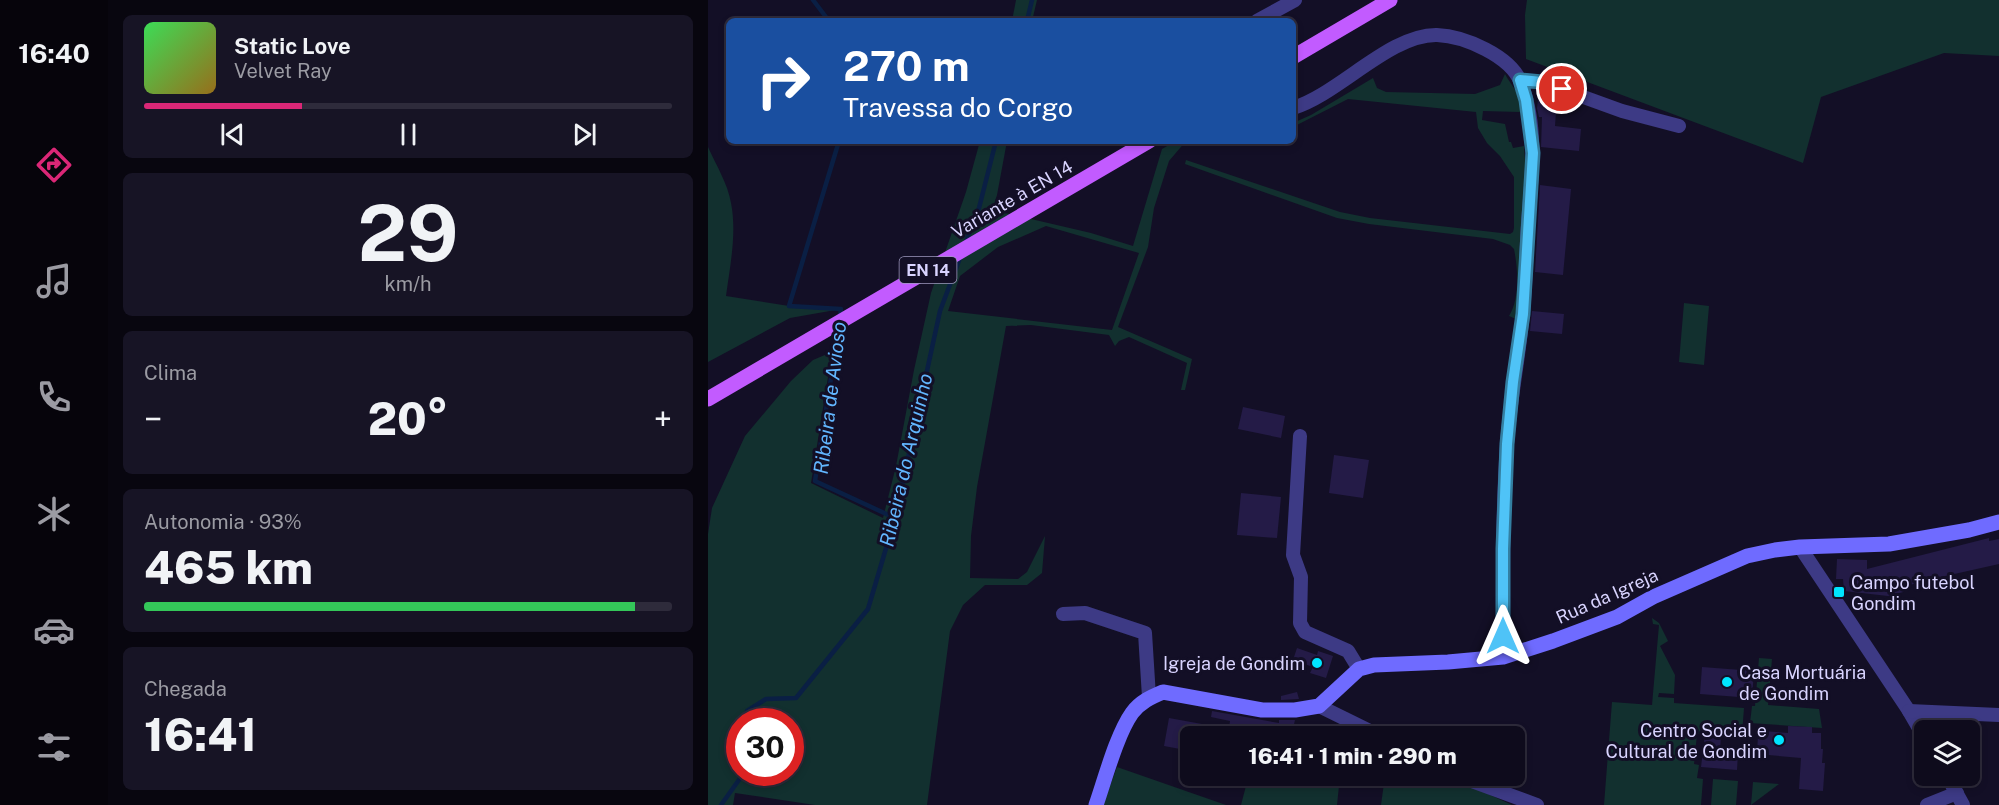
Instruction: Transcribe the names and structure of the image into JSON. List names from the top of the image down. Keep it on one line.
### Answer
{"streets":{"main road":["Variante à EN 14","EN 14"],"street":["Rua da Igreja"]},"water":["Ribeira de Avioso","Ribeira do Arquinho"],"places":{"transit":["Campo futebol Gondim"],"other":["Igreja de Gondim","Casa Mortuária de Gondim","Centro Social e Cultural de Gondim"]},"page":{"tabs":"16:40","turn":["270 m","Travessa do Corgo"],"song":["Static Love","Velvet Ray"],"tile":[["29","km/h"],"Clima",["Autonomia · 93%","465 km"],["Chegada","16:41"]],"heat":["−","20°","+"],"limit":"30","trip":"16:41 · 1 min · 290 m"}}
